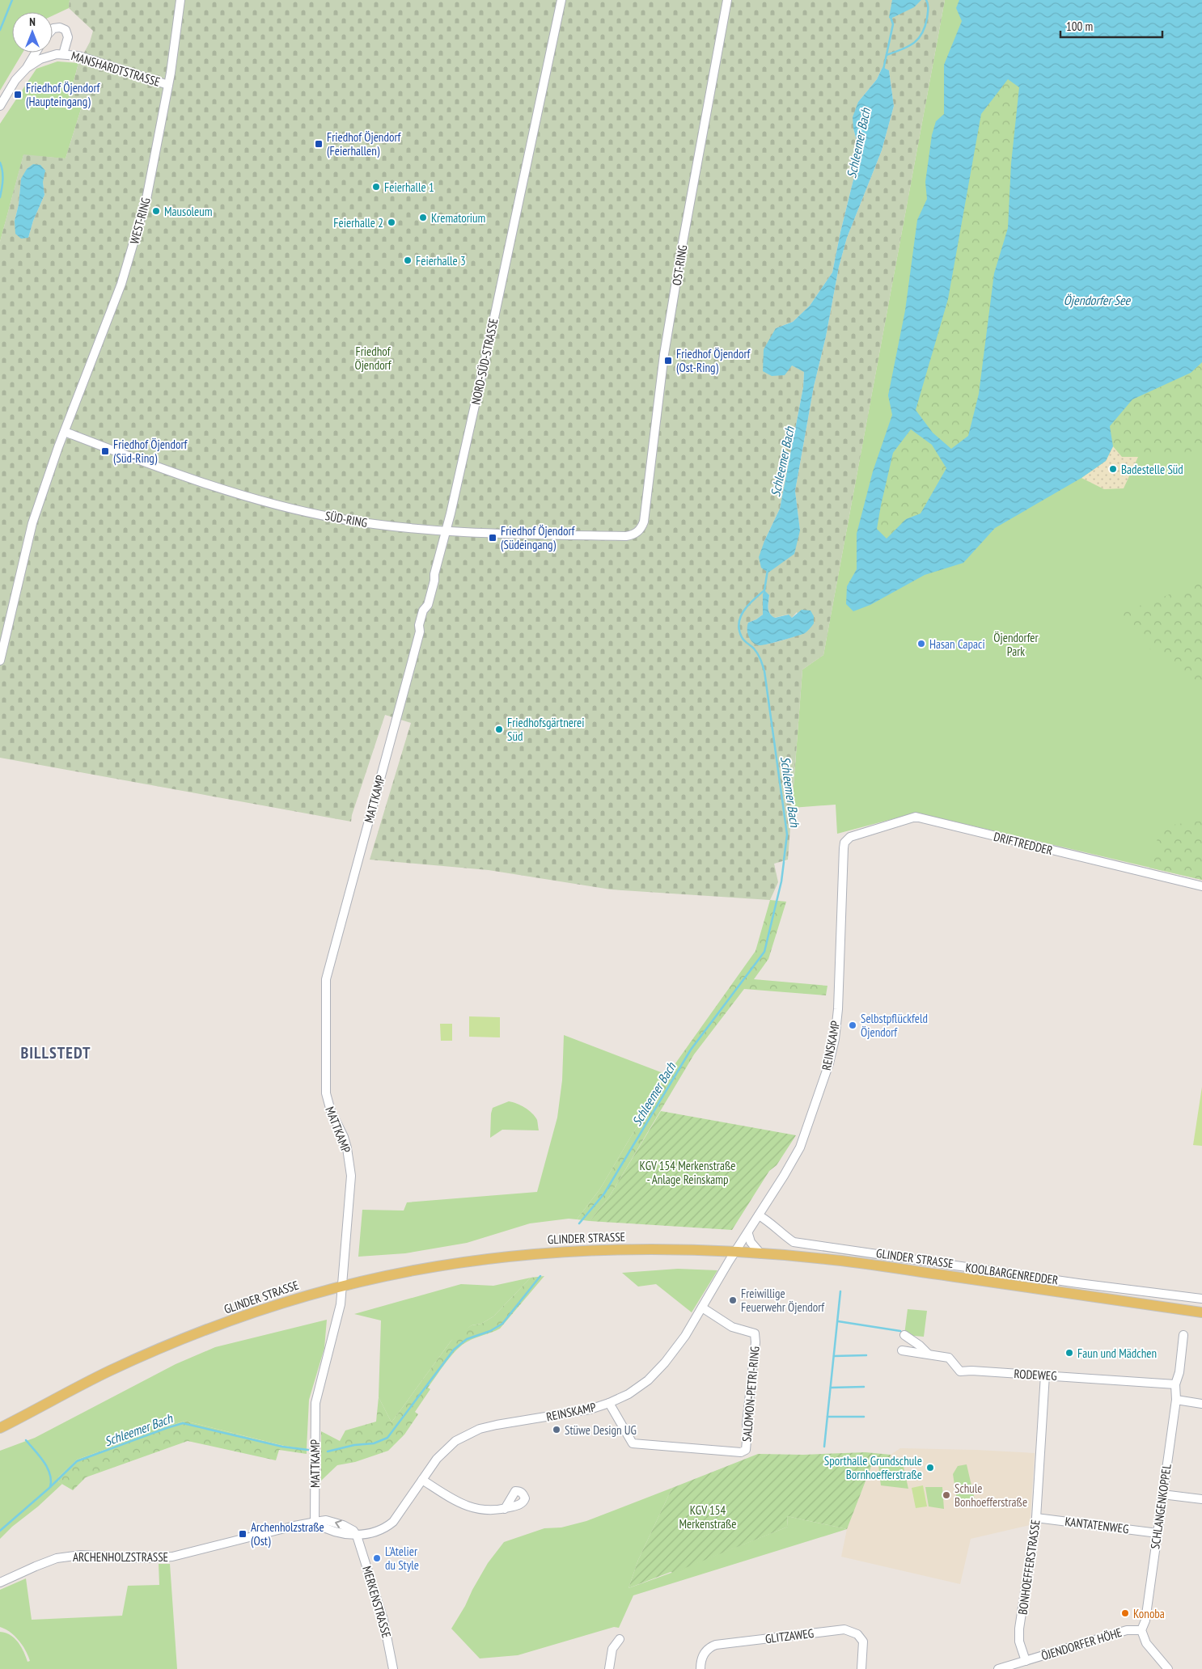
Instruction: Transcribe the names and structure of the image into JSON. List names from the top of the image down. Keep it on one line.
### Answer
{"streets":{"main road":["GLINDER STRASSE"],"street":["MANSHARDTSTRASSE","WEST-RING","OST-RING","NORD-SÜD-STRASSE","SÜD-RING","MATTKAMP","DRIFTREDDER","REINSKAMP","KOOLBARGENREDDER","RODEWEG","SALOMON-PETRI-RING","SCHLANGENKOPPEL","KANTATENWEG","ARCHENHOLZSTRASSE","BONHOEFFERSTRASSE","MERKENSTRASSE","GLITZAWEG","ÖJENDORFER HÖHE"]},"crossings":[["MANSHARDTSTRASSE","WEST-RING"],["WEST-RING","SÜD-RING"],["OST-RING","SÜD-RING"],["NORD-SÜD-STRASSE","SÜD-RING"],["NORD-SÜD-STRASSE","MATTKAMP"],["MATTKAMP","GLINDER STRASSE"],["MATTKAMP","ARCHENHOLZSTRASSE"],["DRIFTREDDER","REINSKAMP"],["REINSKAMP","GLINDER STRASSE"],["REINSKAMP","KOOLBARGENREDDER"],["REINSKAMP","SALOMON-PETRI-RING"],["REINSKAMP","ARCHENHOLZSTRASSE"],["REINSKAMP","MERKENSTRASSE"],["RODEWEG","SCHLANGENKOPPEL"],["RODEWEG","BONHOEFFERSTRASSE"],["SCHLANGENKOPPEL","KANTATENWEG"],["SCHLANGENKOPPEL","ÖJENDORFER HÖHE"],["KANTATENWEG","BONHOEFFERSTRASSE"],["ARCHENHOLZSTRASSE","MERKENSTRASSE"],["BONHOEFFERSTRASSE","ÖJENDORFER HÖHE"]],"districts":["BILLSTEDT"],"water":["Schleemer Bach","Öjendorfer See"],"parks":["Friedhof Öjendorf","Öjendorfer Park","KGV 154 Merkenstraße - Anlage Reinskamp","KGV 154 Merkenstraße"],"places":{"transit":["Friedhof Öjendorf (Haupteingang)","Friedhof Öjendorf (Feierhallen)","Friedhof Öjendorf (Ost-Ring)","Friedhof Öjendorf (Süd-Ring)","Friedhof Öjendorf (Südeingang)","Archenholzstraße (Ost)"],"other":["Feierhalle 1","Mausoleum","Krematorium","Feierhalle 2","Feierhalle 3","Badestelle Süd","Hasan Capaci","Friedhofsgärtnerei Süd","Selbstpflückfeld Öjendorf","Freiwillige Feuerwehr Öjendorf","Faun und Mädchen","Stüwe Design UG","Sporthalle Grundschule Bornhoefferstraße","Schule Bonhoefferstraße","L'Atelier du Style","Konoba"]},"scale_bar":"100 m","north":"top"}
